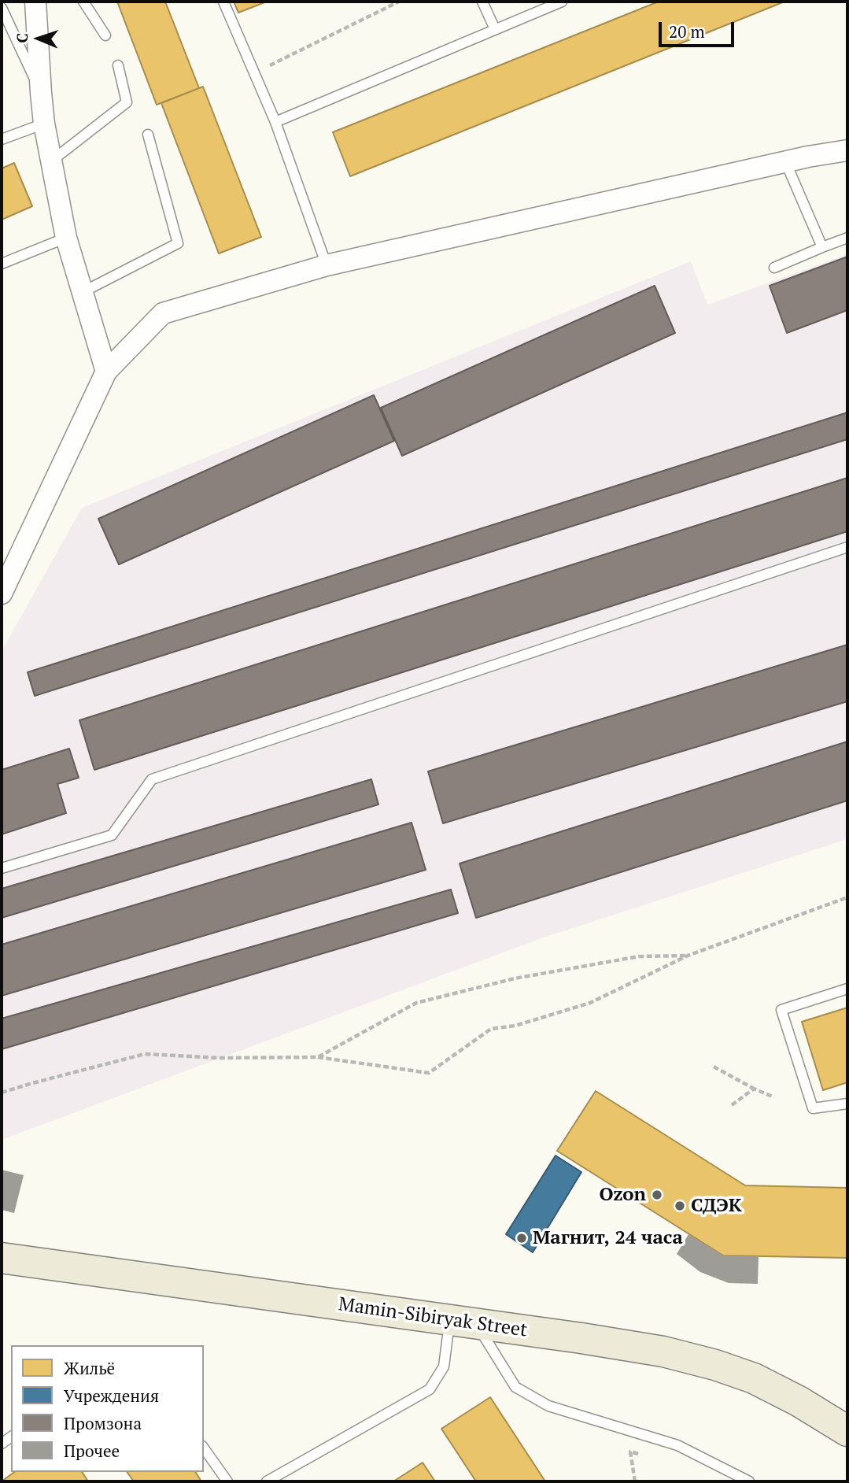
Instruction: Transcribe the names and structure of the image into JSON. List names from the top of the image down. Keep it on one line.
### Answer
{"streets":{"main road":["Mamin-Sibiryak Street"]},"places":["Ozon","СДЭК","Магнит, 24 часа"],"legend":["Жильё","Учреждения","Промзона","Прочее"],"scale_bar":"20 m","north":"left"}
